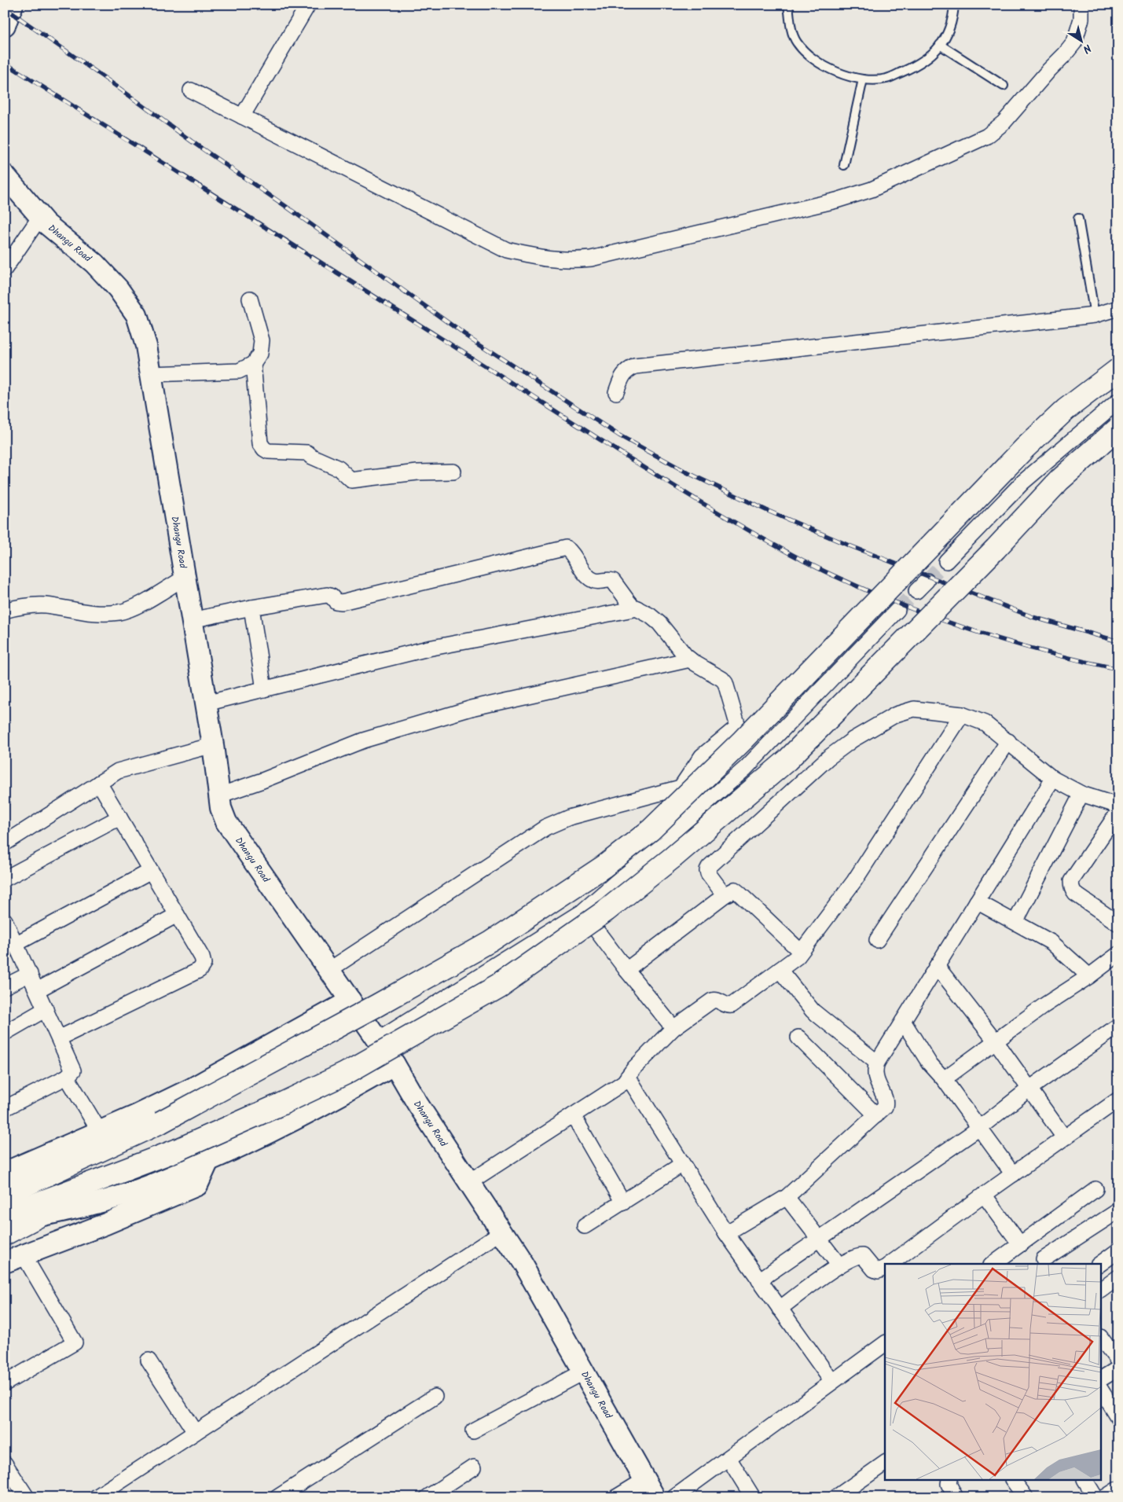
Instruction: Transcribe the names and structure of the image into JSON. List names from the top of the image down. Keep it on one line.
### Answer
{"streets":{"street":["Dhangu Road"]},"north":"bottom right"}
